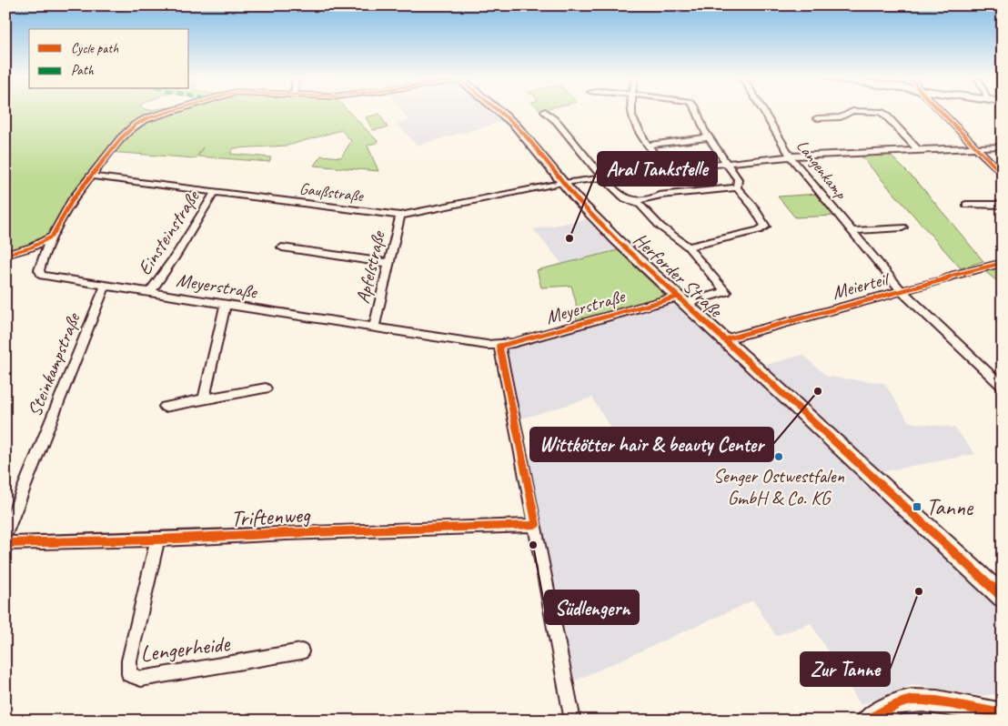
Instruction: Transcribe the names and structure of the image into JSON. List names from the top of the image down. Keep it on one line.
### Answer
{"streets":{"main road":["Herforder Straße"],"street":["Langenkamp","Gaußstraße","Einsteinstraße","Apfelstraße","Meyerstraße","Meierteil","Steinkampstraße","Triftenweg","Lengerheide"]},"crossings":[["Langenkamp","Gaußstraße"],["Langenkamp","Meierteil"],["Gaußstraße","Einsteinstraße"],["Gaußstraße","Apfelstraße"],["Gaußstraße","Herforder Straße"],["Gaußstraße","Meyerstraße"],["Einsteinstraße","Meyerstraße"],["Apfelstraße","Meyerstraße"],["Herforder Straße","Meyerstraße"],["Herforder Straße","Meierteil"],["Meyerstraße","Steinkampstraße"],["Triftenweg","Lengerheide"]],"places":{"other":["Aral Tankstelle","Wittkötter hair & beauty Center","Senger Ostwestfalen GmbH & Co. KG","Südlengern","Zur Tanne"],"transit":["Tanne"]},"legend":["Cycle path","Path"]}
